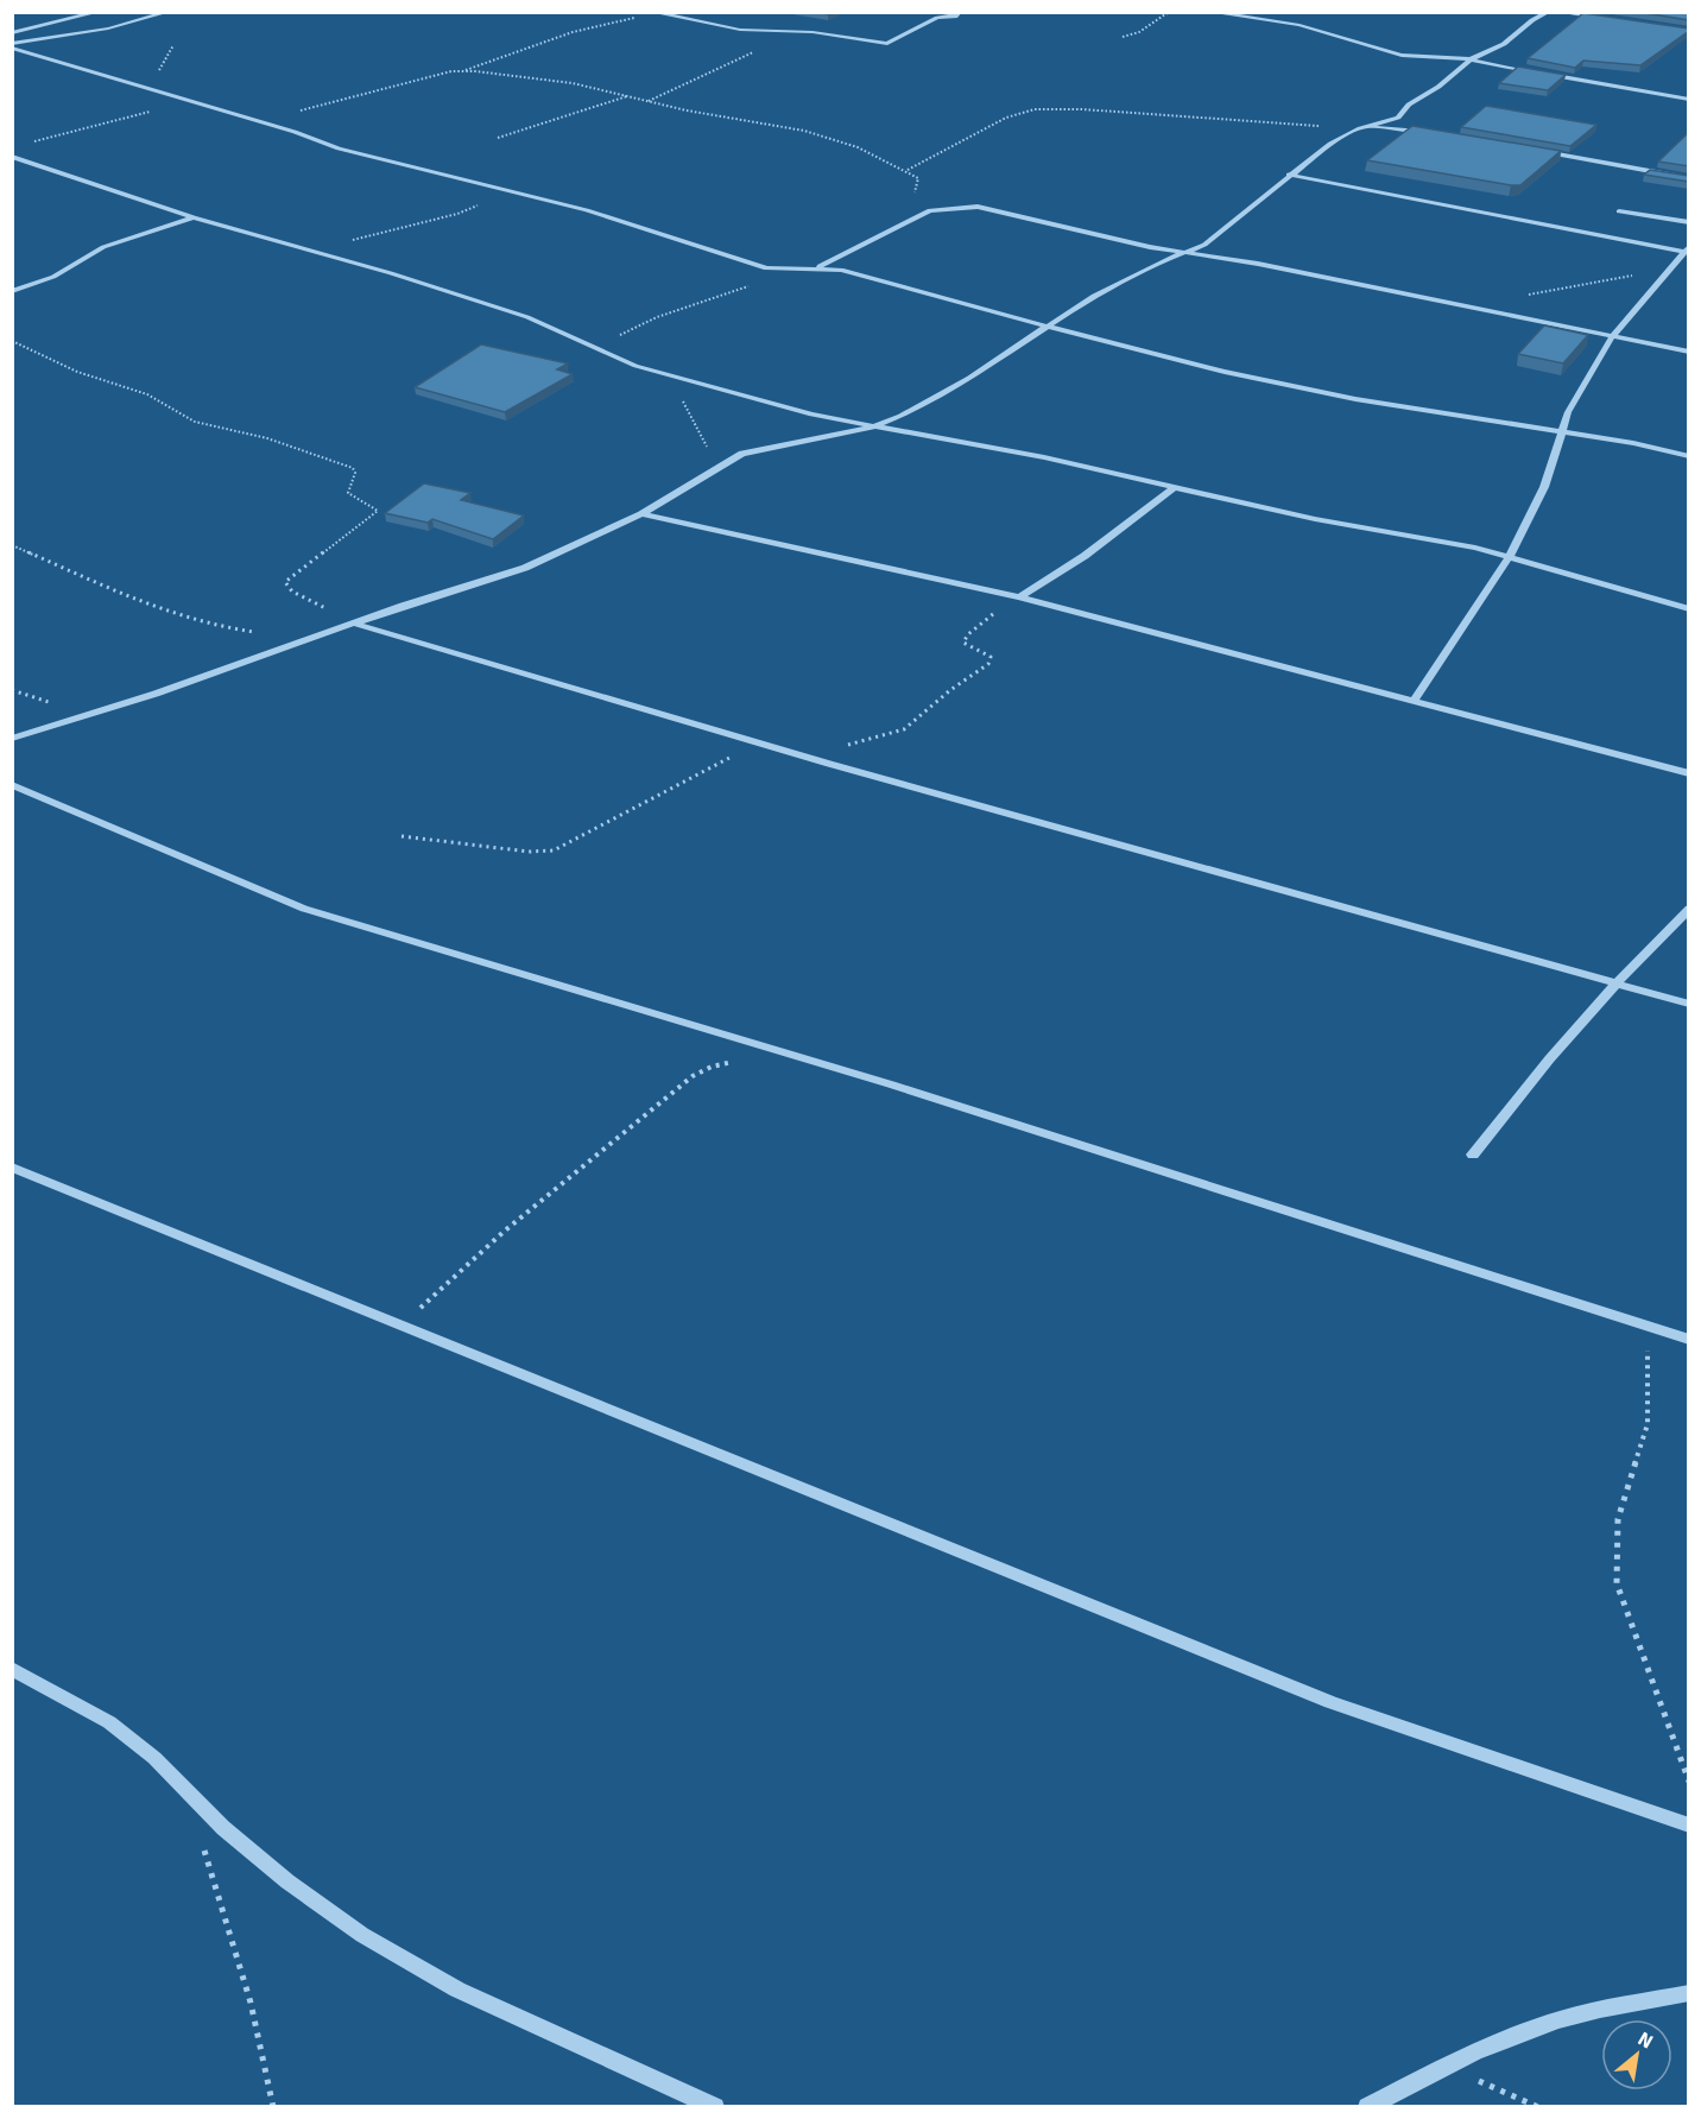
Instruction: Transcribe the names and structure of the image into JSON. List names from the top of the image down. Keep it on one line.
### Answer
{"north":"top right"}
